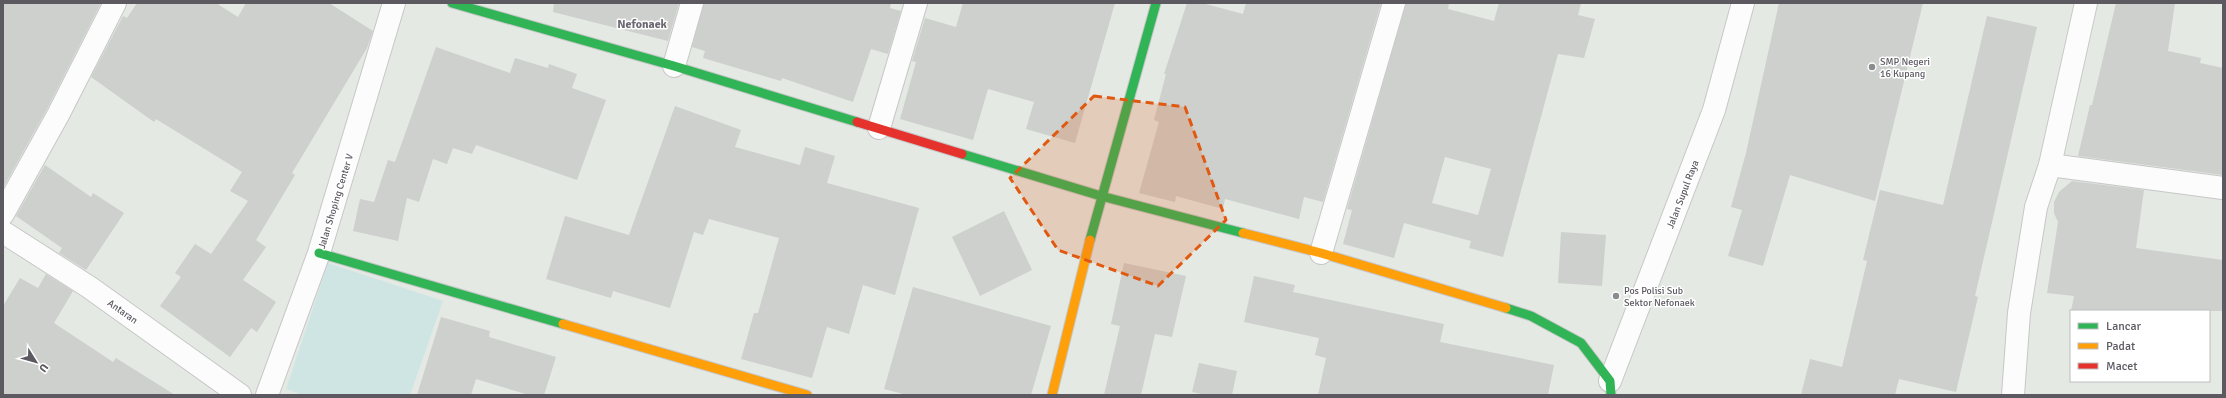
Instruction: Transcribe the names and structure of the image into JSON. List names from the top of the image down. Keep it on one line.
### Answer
{"streets":{"street":["Jalan Supul Raya","Jalan Shoping Center V","Antaran"]},"districts":["Nefonaek"],"places":["SMP Negeri 16 Kupang","Pos Polisi Sub Sektor Nefonaek"],"legend":["Lancar","Padat","Macet"],"north":"bottom right"}
